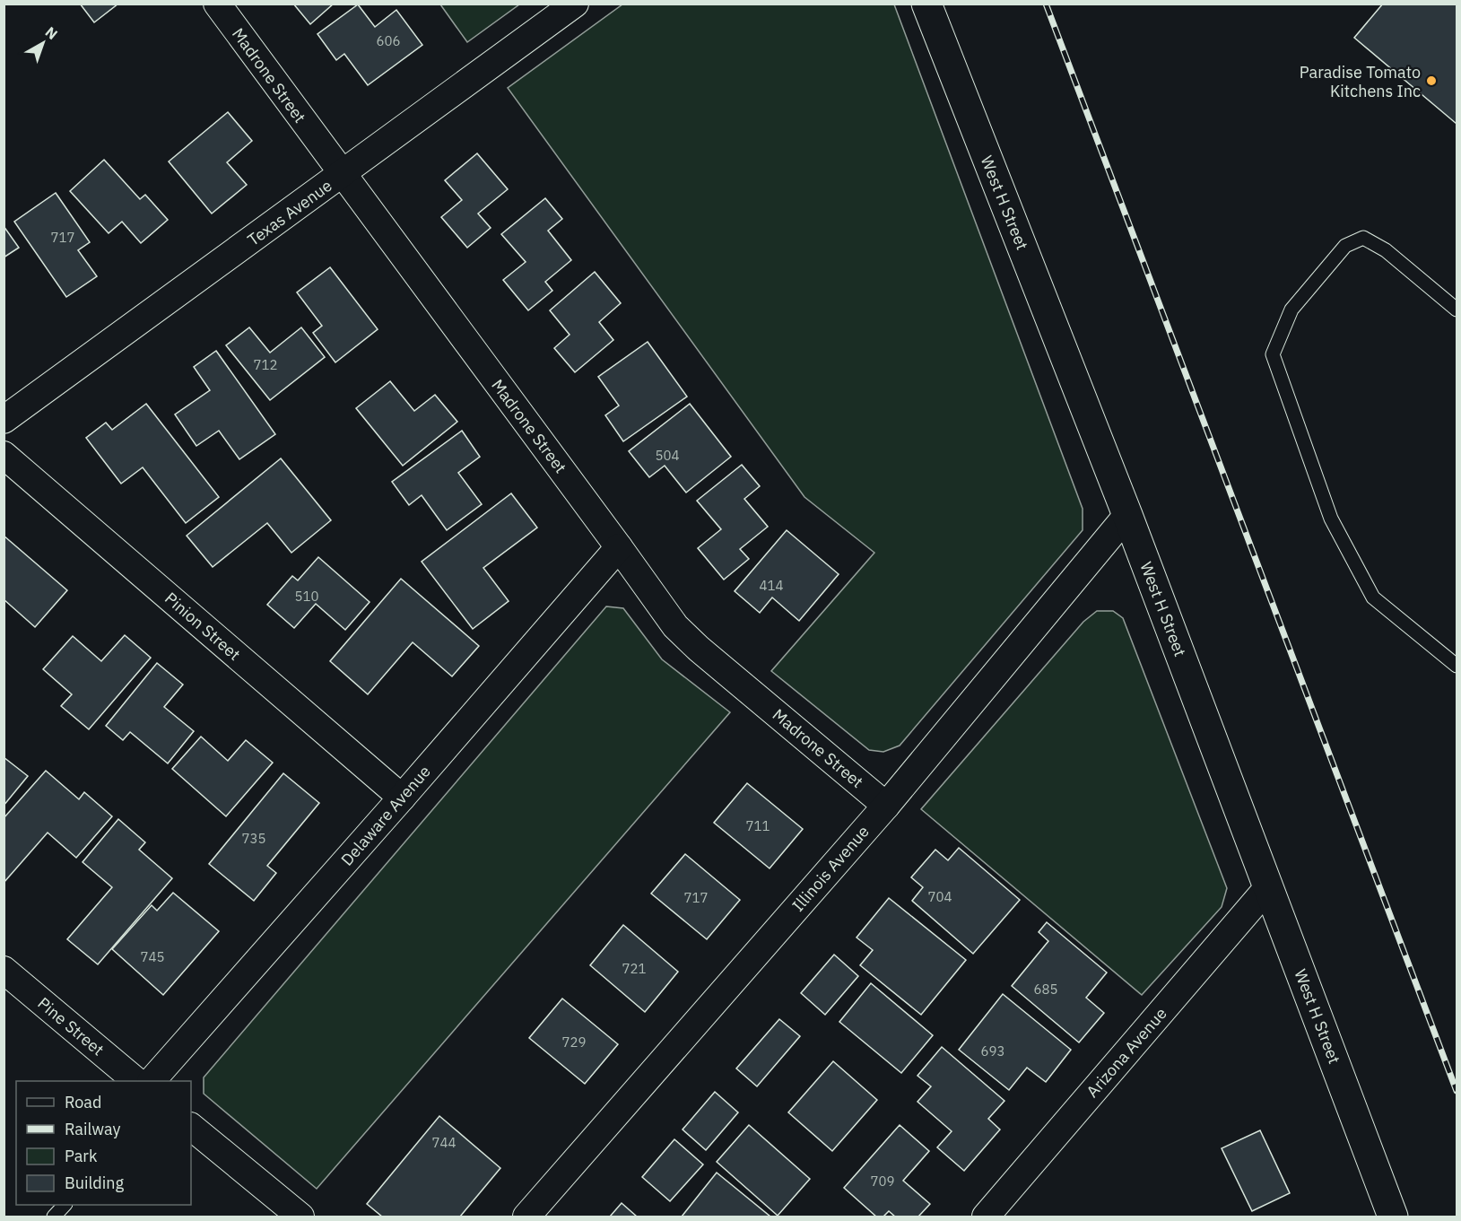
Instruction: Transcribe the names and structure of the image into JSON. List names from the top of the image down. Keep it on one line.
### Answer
{"streets":{"street":["Madrone Street","West H Street","Texas Avenue","Pinion Street","Delaware Avenue","Illinois Avenue","Pine Street","Arizona Avenue"]},"crossings":[["Madrone Street","Texas Avenue"],["Madrone Street","Delaware Avenue"],["Madrone Street","Illinois Avenue"],["West H Street","Illinois Avenue"],["West H Street","Arizona Avenue"],["Pinion Street","Delaware Avenue"]],"places":["Paradise Tomato Kitchens Inc"],"house_numbers":["606","717","712","504","414","510","711","735","704","717","745","721","685","729","693","744","709"],"legend":["Road","Railway","Park","Building"],"north":"top right"}
